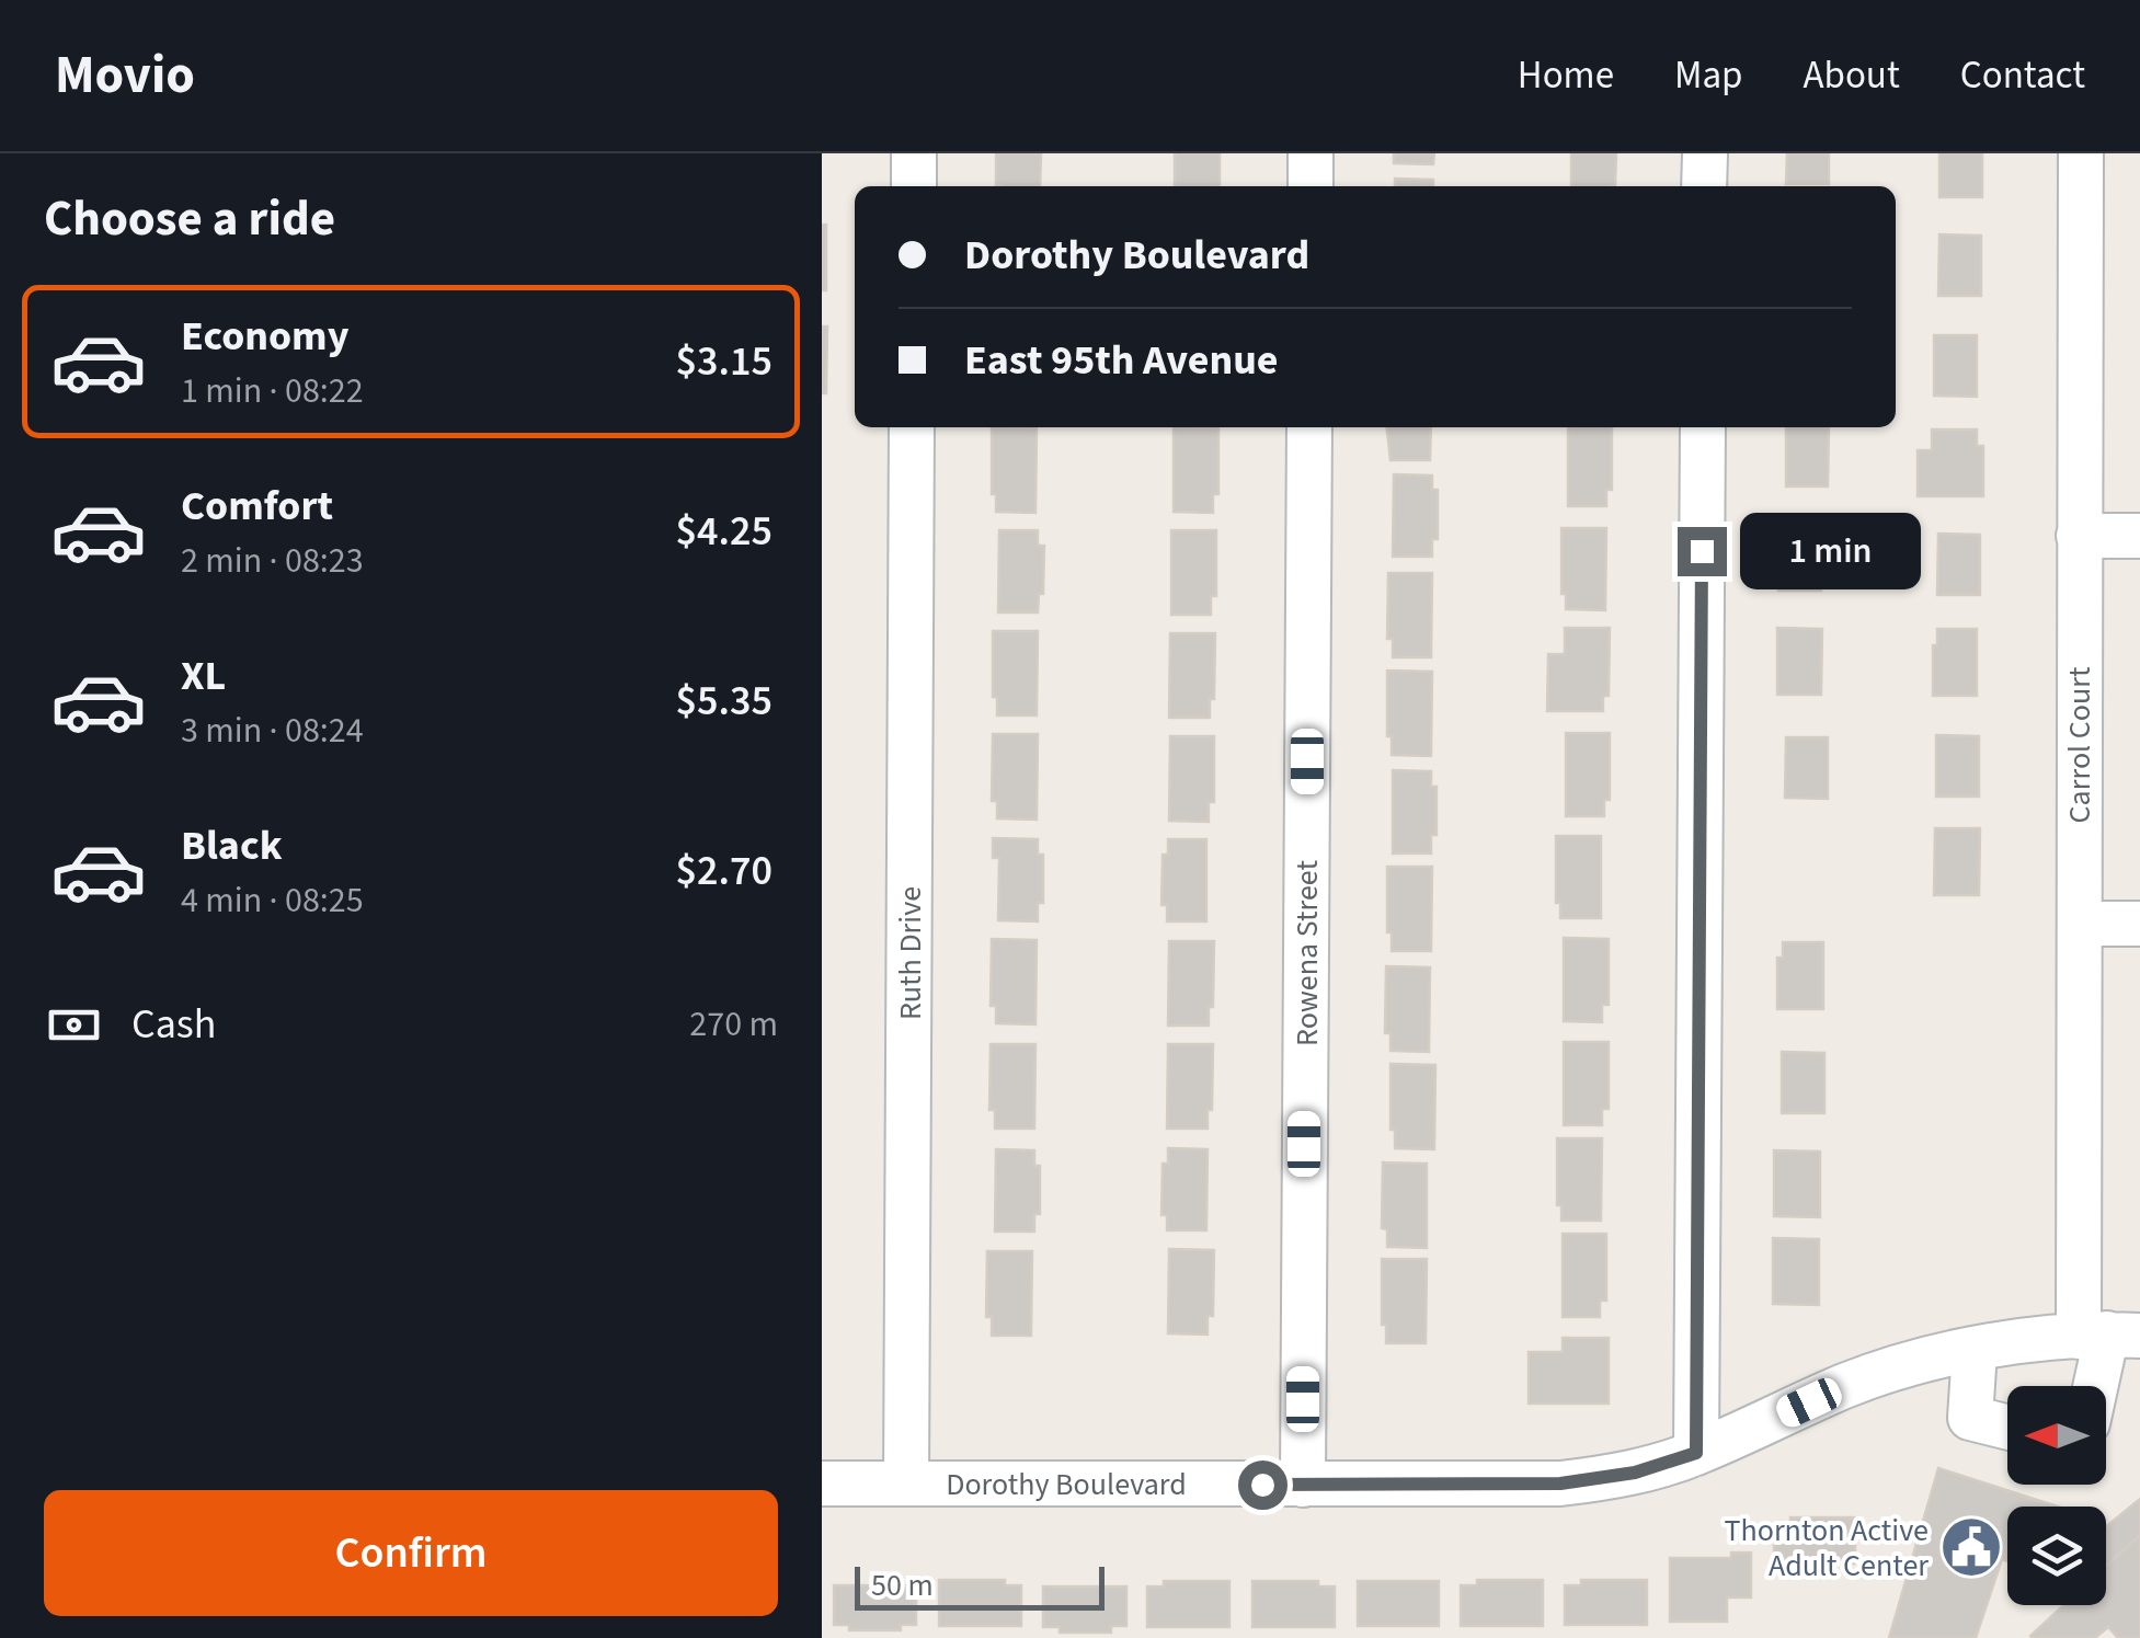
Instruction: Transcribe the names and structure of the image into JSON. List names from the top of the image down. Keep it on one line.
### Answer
{"streets":{"street":["Carrol Court","Ruth Drive","Rowena Street","Dorothy Boulevard"]},"crossings":[["Carrol Court","Dorothy Boulevard"],["Ruth Drive","Dorothy Boulevard"],["Rowena Street","Dorothy Boulevard"]],"places":{"public building":["Thornton Active Adult Center"]},"scale_bar":"50 m","north":"left","page":{"header":"Movio","nav":["Home","Map","About","Contact"],"heading":"Choose a ride","banner":["Dorothy Boulevard","East 95th Avenue"],"list":[{"name":"Economy","note":"1 min · 08:22","value":"$3.15"},{"name":"Comfort","note":"2 min · 08:23","value":"$4.25"},{"name":"XL","note":"3 min · 08:24","value":"$5.35"},{"name":"Black","note":"4 min · 08:25","value":"$2.70"}],"bubble":"1 min","pay":["Cash","270 m"],"buttons":"Confirm","scale":"50 m"}}
